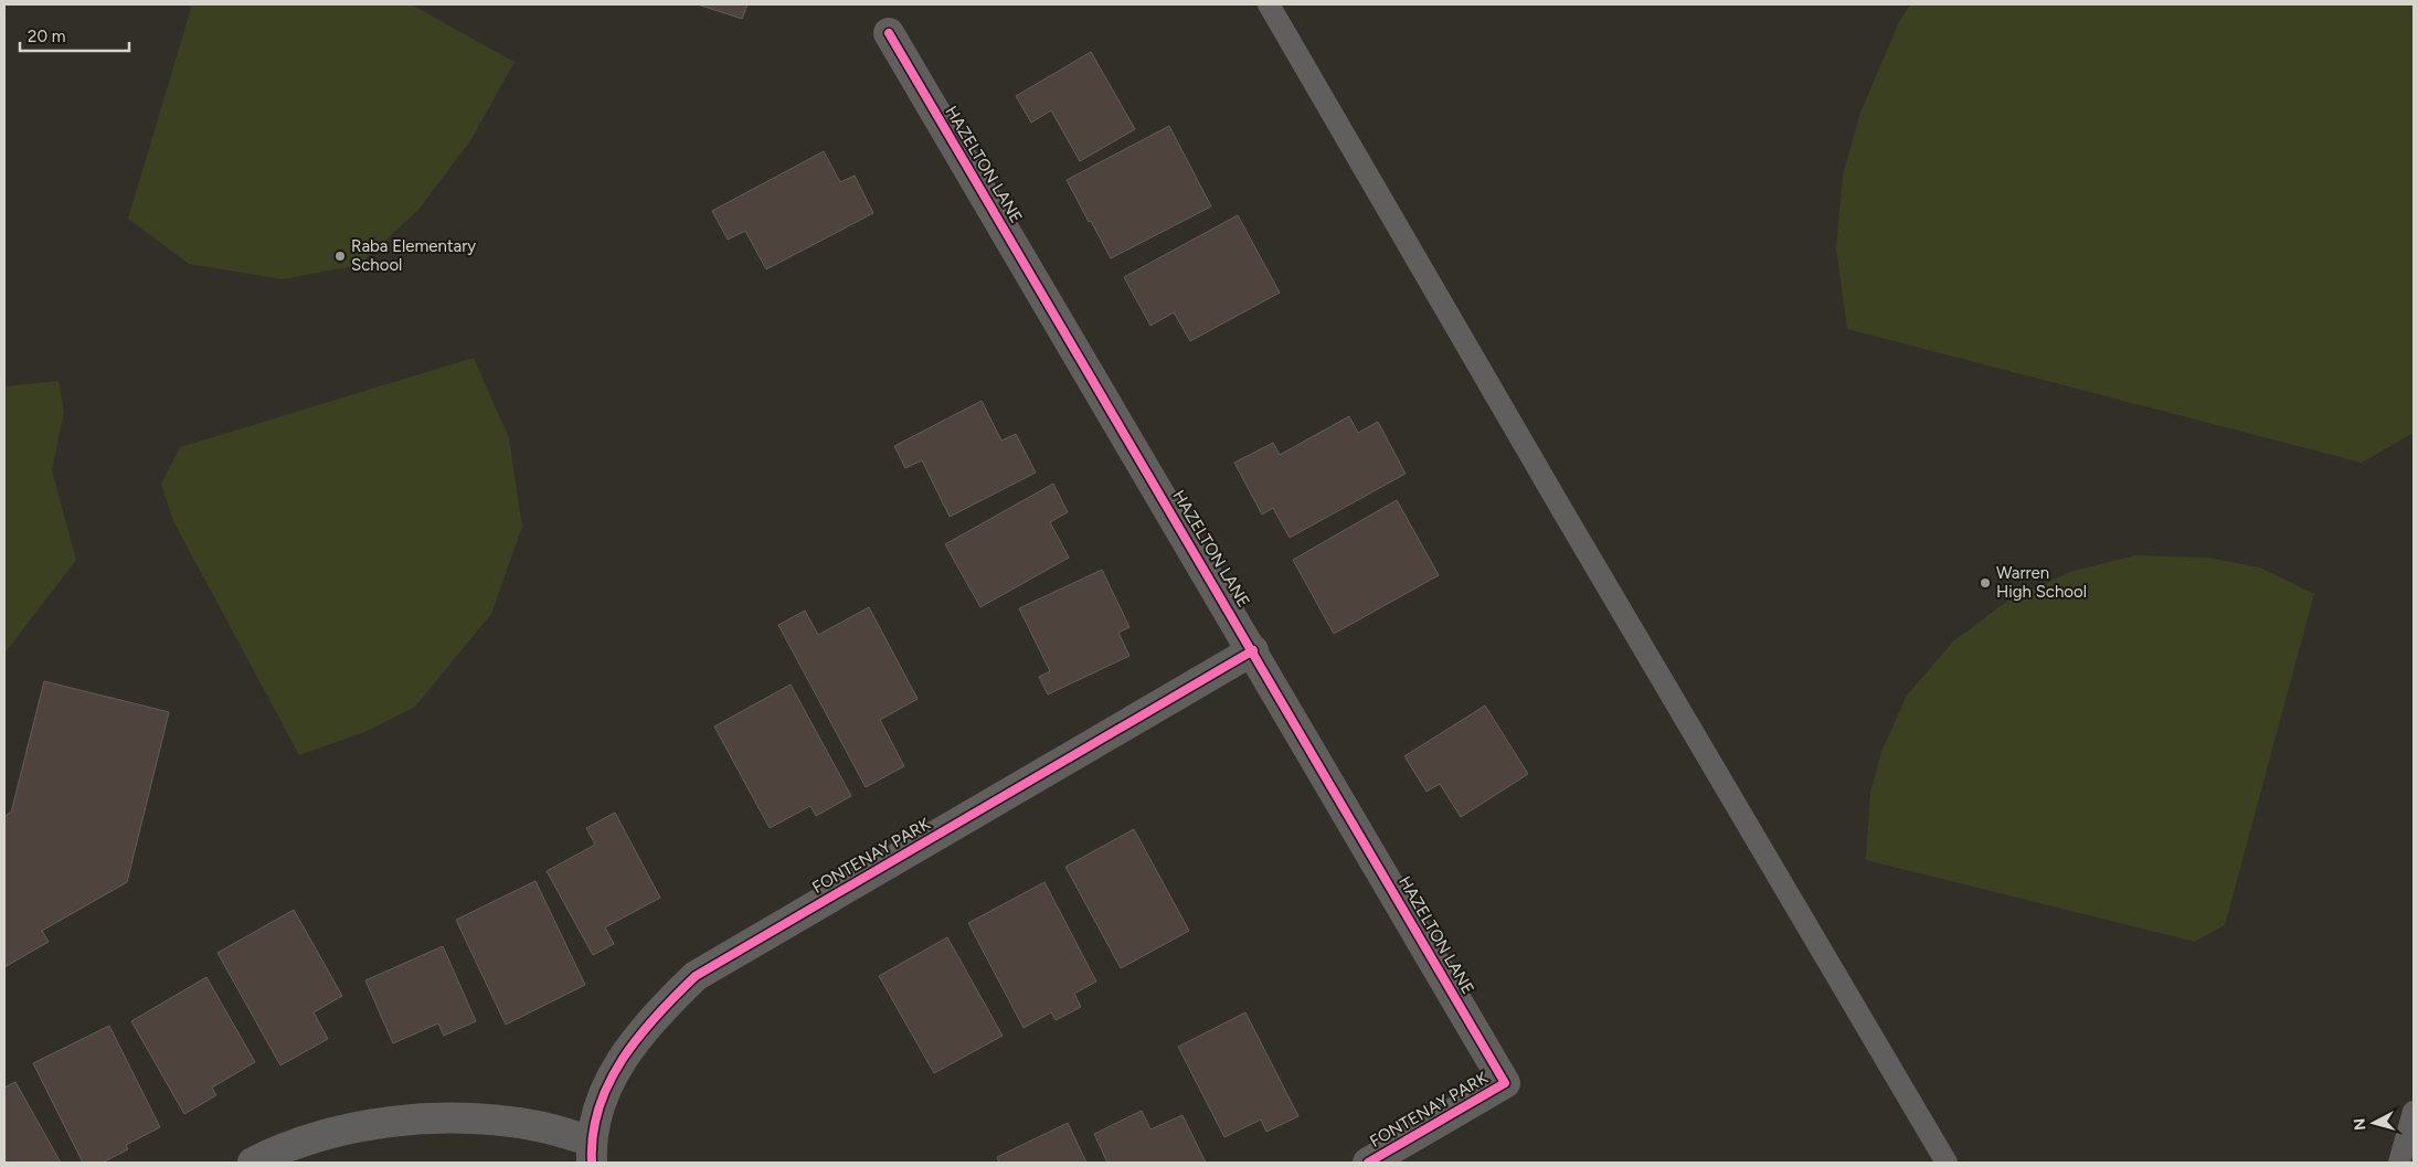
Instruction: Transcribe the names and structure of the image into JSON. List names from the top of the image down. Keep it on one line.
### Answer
{"streets":{"street":["HAZELTON LANE","FONTENAY PARK"]},"crossings":[["HAZELTON LANE","FONTENAY PARK"]],"places":["Raba Elementary School","Warren High School"],"scale_bar":"20 m","north":"left"}
